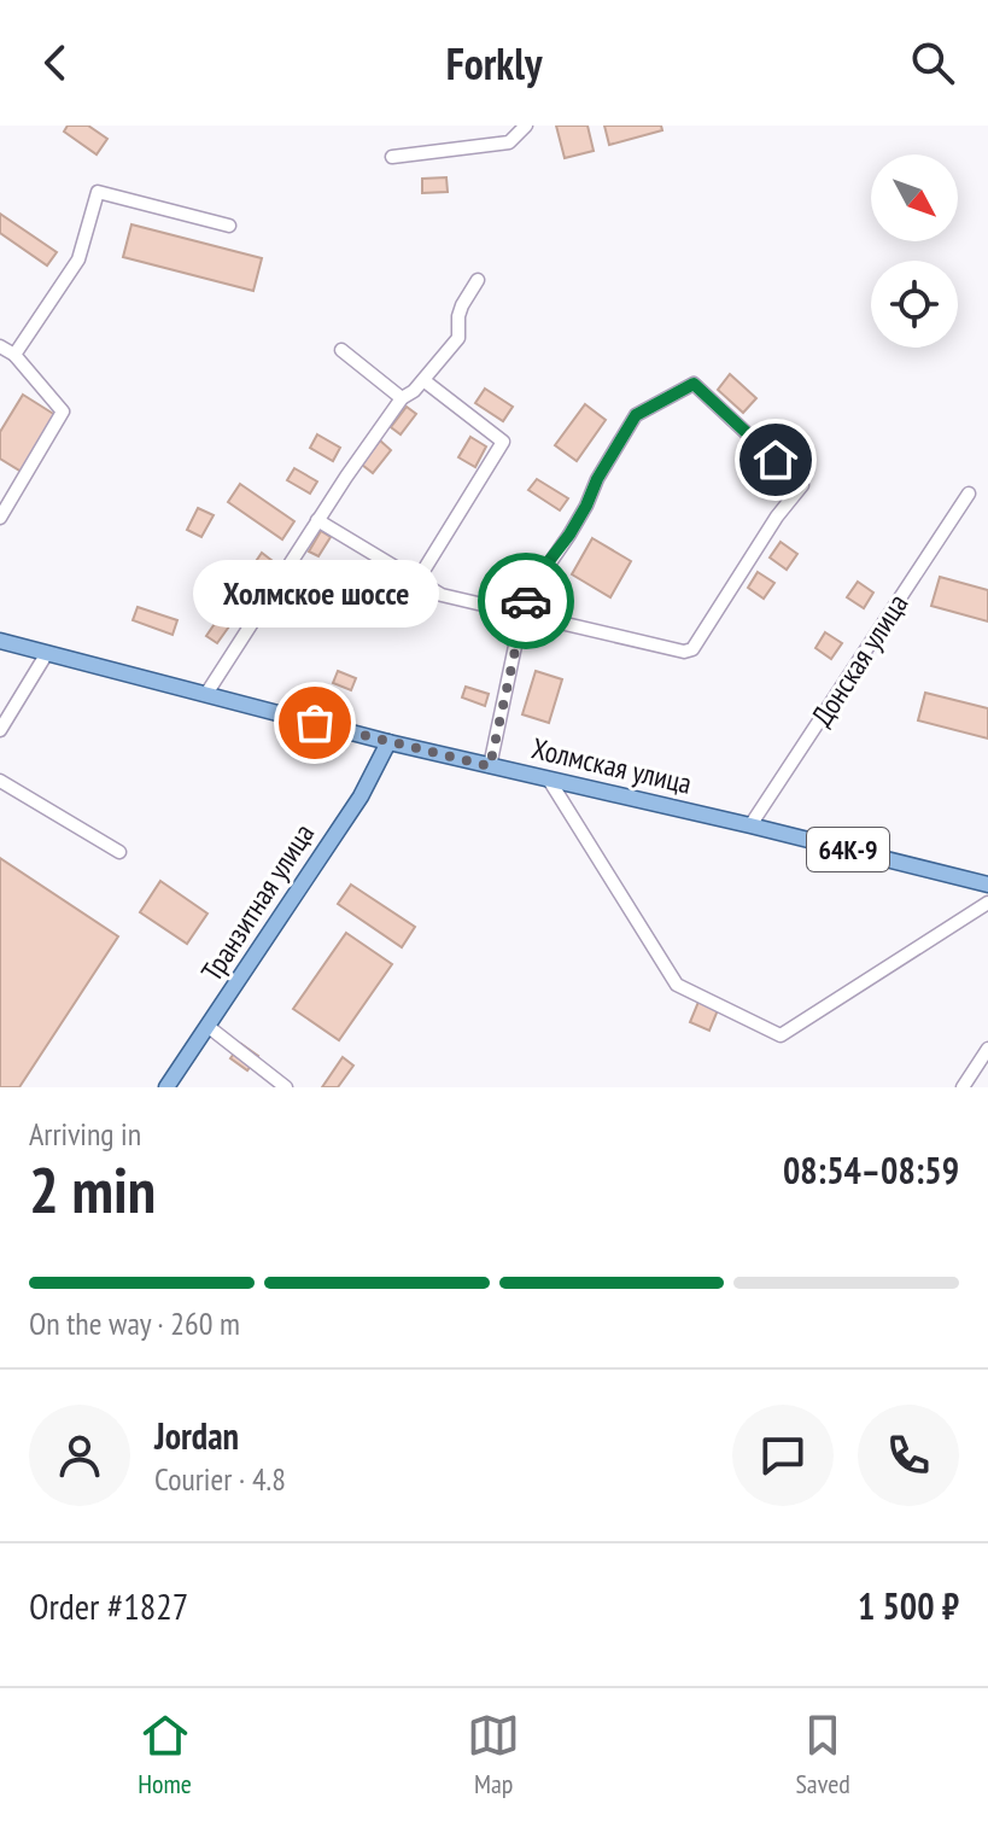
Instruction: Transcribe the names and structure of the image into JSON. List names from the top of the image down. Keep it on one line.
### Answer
{"streets":{"main road":["Холмская улица","64К-9","Транзитная улица"],"street":["Донская улица"]},"crossings":[["Донская улица","Холмская улица"],["Холмская улица","Транзитная улица"]],"places":["Холмское шоссе"],"north":"bottom right","page":{"header":"Forkly","bubble":"Холмское шоссе","heading":["2 min","Arriving in","08:54–08:59"],"panel":["Jordan","Courier · 4.8","Order #1827","1 500 ₽"],"bar":"On the way · 260 m","tabs":["Home","Map","Saved"]}}
